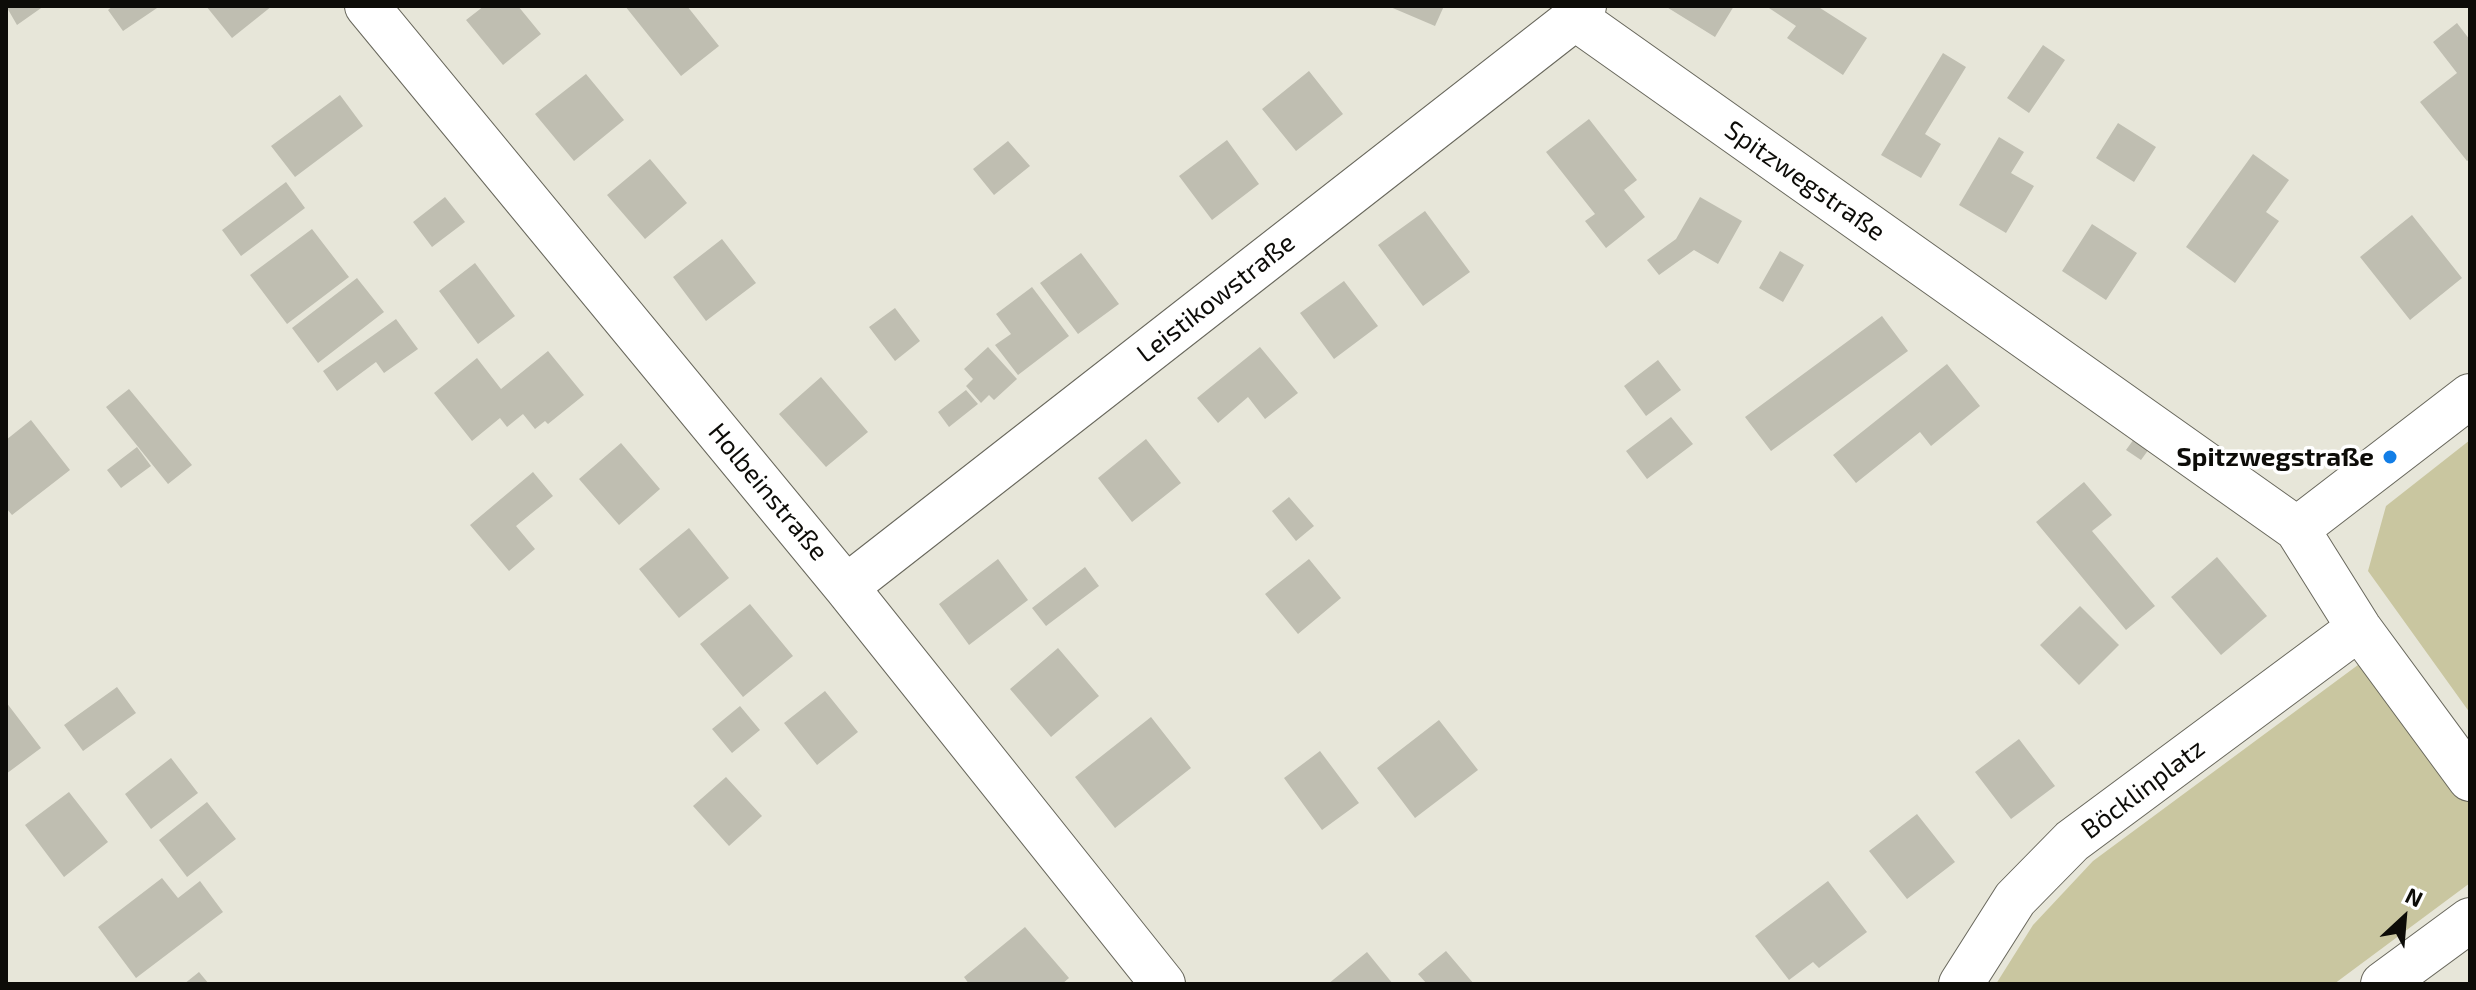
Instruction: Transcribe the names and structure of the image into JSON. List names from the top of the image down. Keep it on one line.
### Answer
{"streets":{"street":["Spitzwegstraße","Leistikowstraße","Holbeinstraße","Böcklinplatz"]},"crossings":[["Spitzwegstraße","Leistikowstraße"],["Spitzwegstraße","Böcklinplatz"],["Leistikowstraße","Holbeinstraße"]],"places":["Spitzwegstraße"],"north":"top right"}
